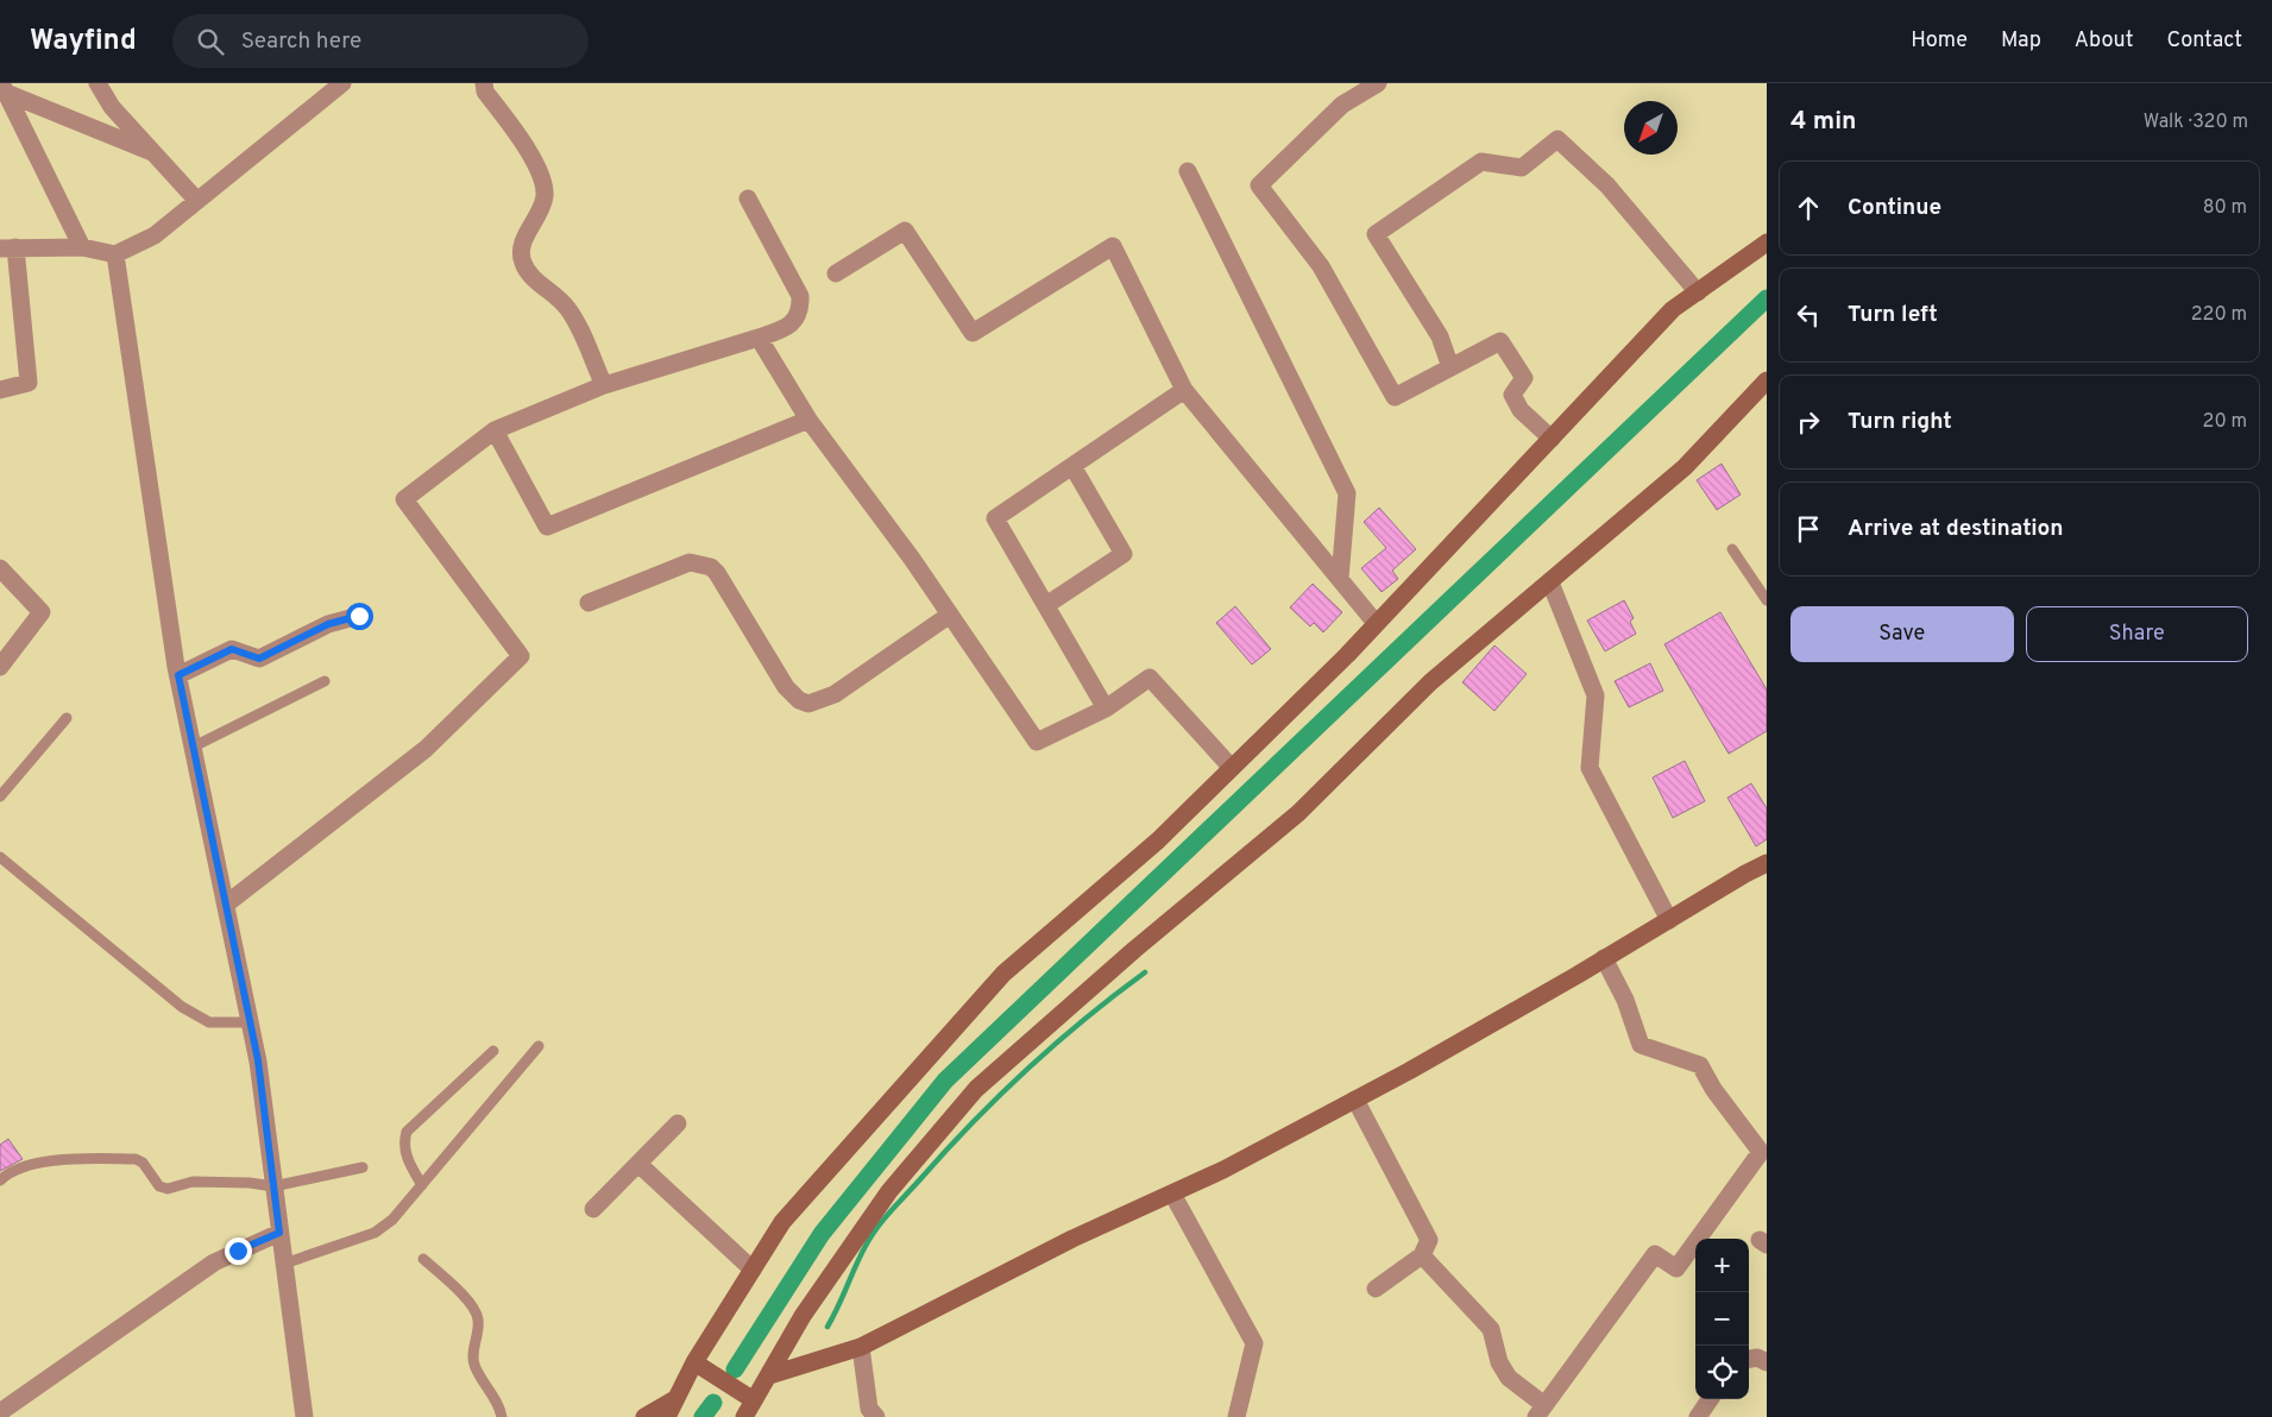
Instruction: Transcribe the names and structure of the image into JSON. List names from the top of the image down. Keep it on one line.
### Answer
{"north":"bottom left","page":{"header":"Wayfind","search":"Search here","nav":["Home","Map","About","Contact"],"heading":["4 min","Walk · 320 m"],"list":[["Continue","80 m"],["Turn left","220 m"],["Turn right","20 m"],"Arrive at destination"],"buttons":["Save","Share"],"map_buttons":["+","−"]}}
